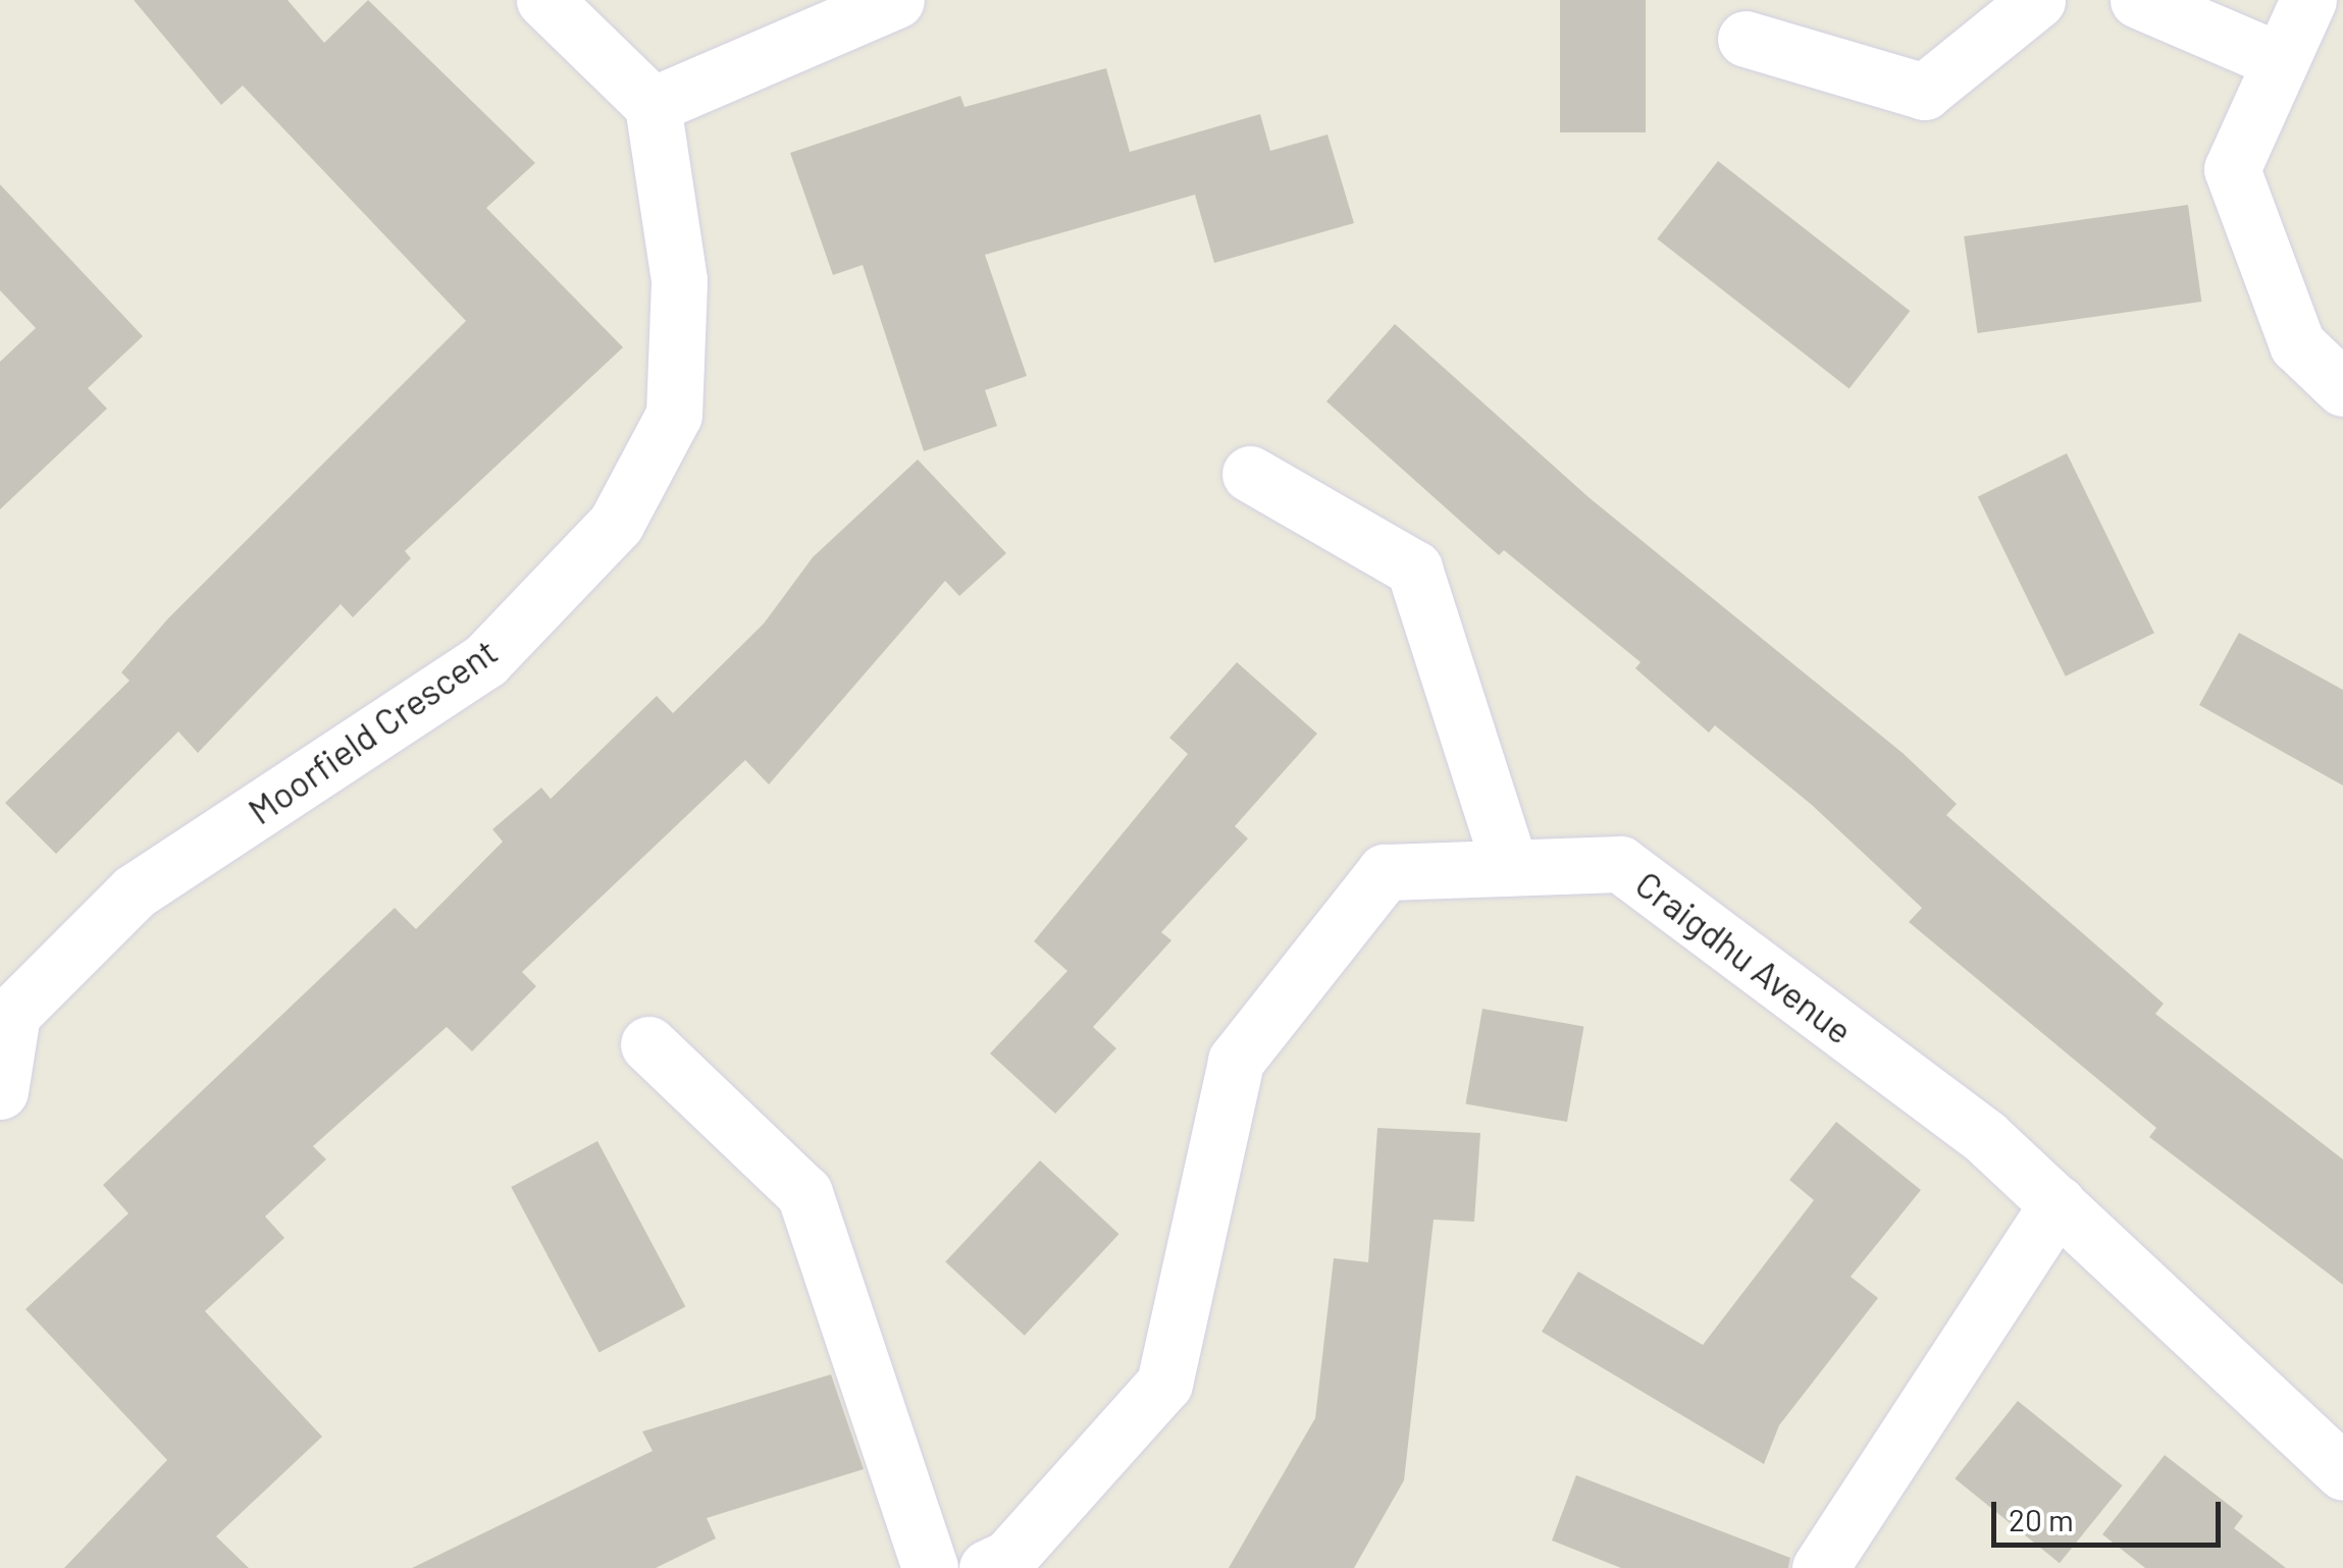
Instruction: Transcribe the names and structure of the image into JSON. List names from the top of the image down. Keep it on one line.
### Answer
{"streets":{"street":["Moorfield Crescent","Craigdhu Avenue"]},"scale_bar":"20 m"}
